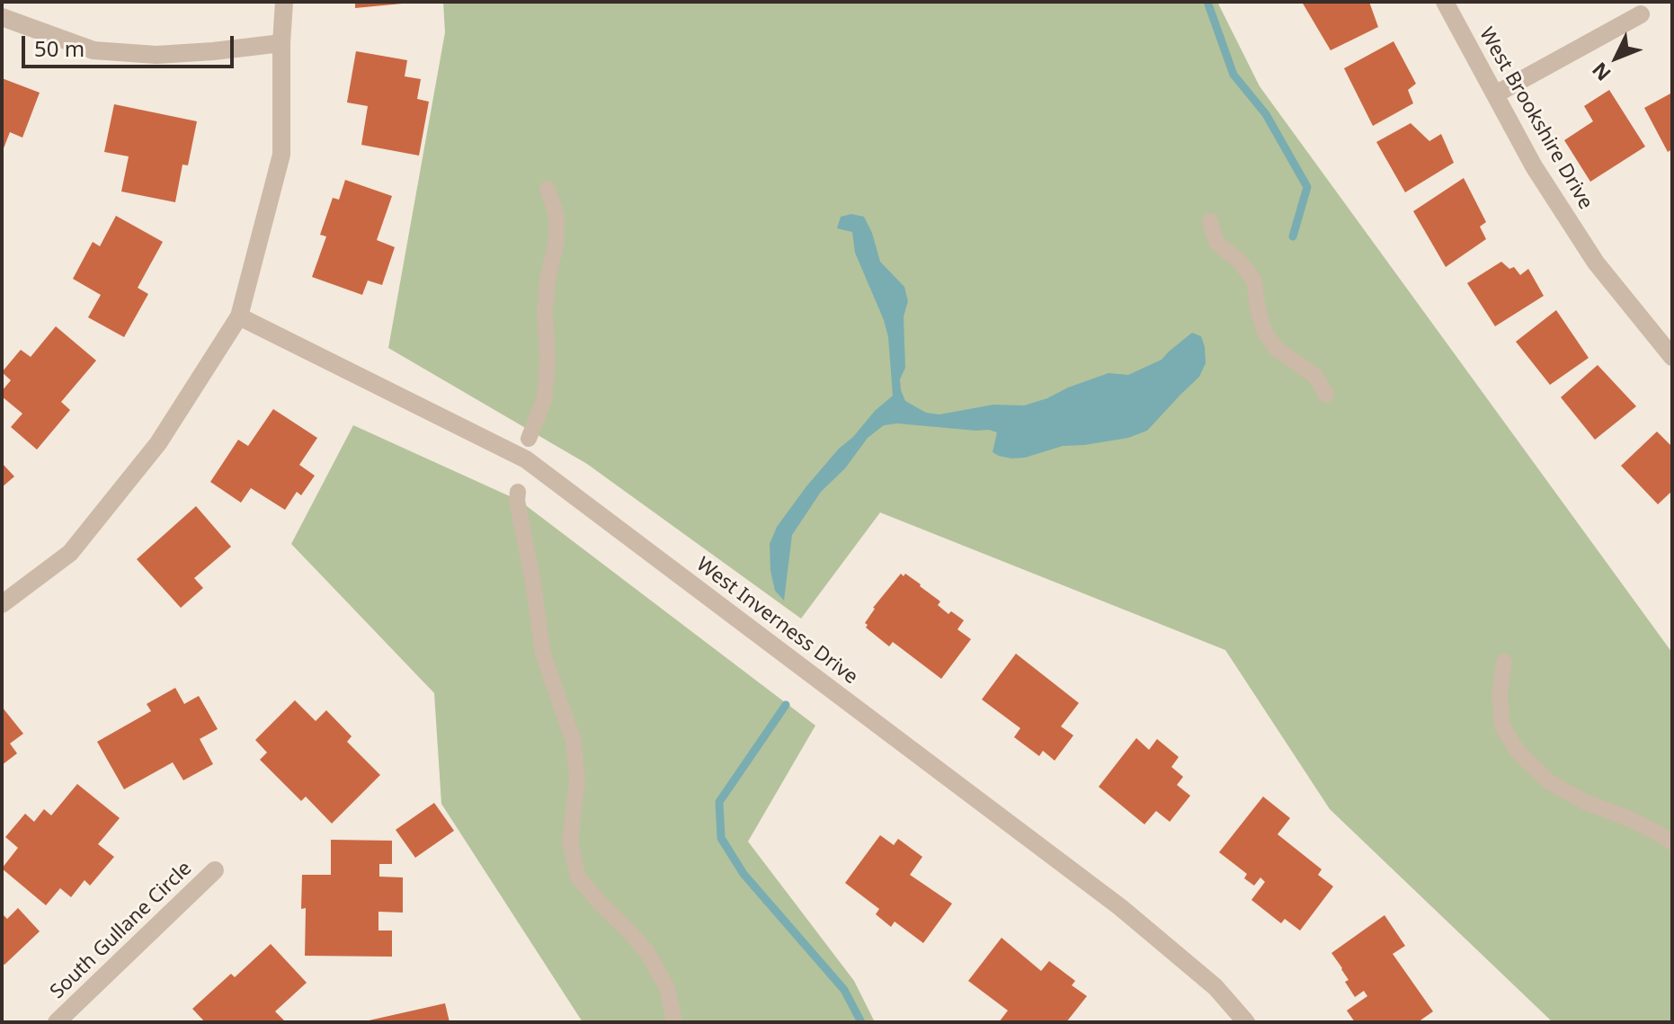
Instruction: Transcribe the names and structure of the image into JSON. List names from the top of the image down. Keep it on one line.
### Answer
{"streets":{"street":["West Brookshire Drive","West Inverness Drive","South Gullane Circle"]},"scale_bar":"50 m","north":"bottom left"}
